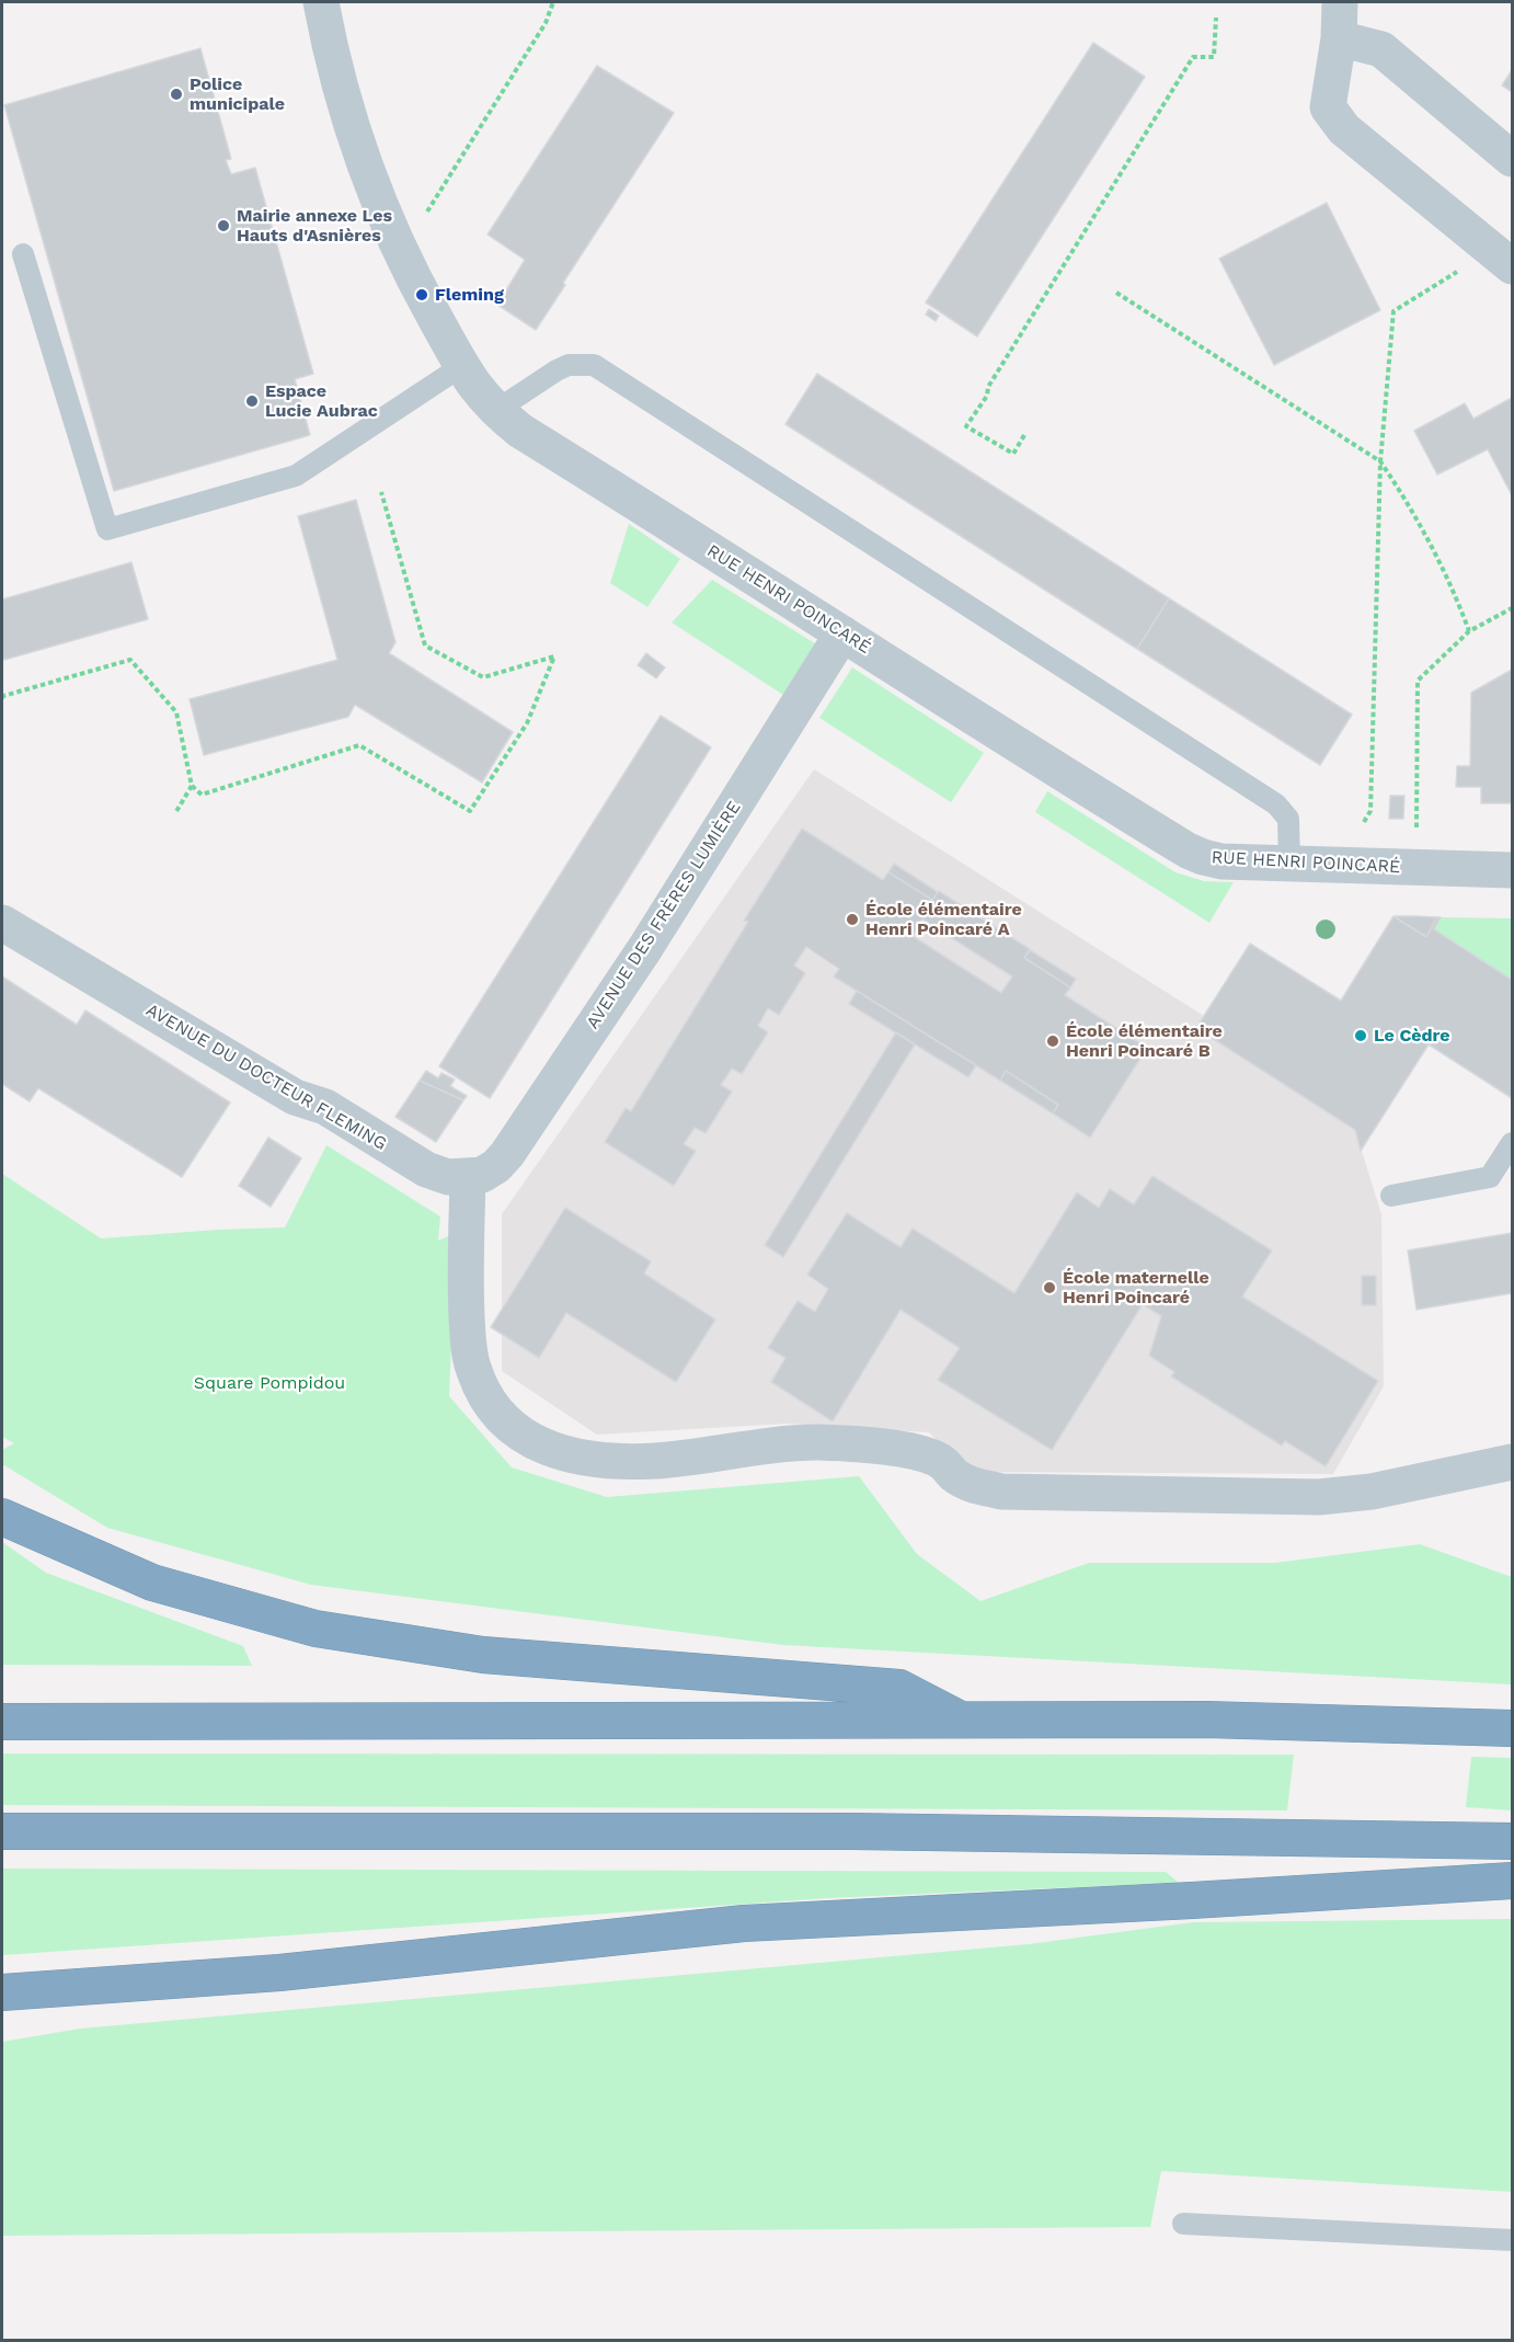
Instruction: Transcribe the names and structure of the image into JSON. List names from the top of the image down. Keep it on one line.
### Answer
{"streets":{"street":["RUE HENRI POINCARÉ","AVENUE DES FRÈRES LUMIÈRE","AVENUE DU DOCTEUR FLEMING"]},"crossings":[["RUE HENRI POINCARÉ","AVENUE DES FRÈRES LUMIÈRE"],["AVENUE DES FRÈRES LUMIÈRE","AVENUE DU DOCTEUR FLEMING"]],"parks":["Square Pompidou"],"places":["Police municipale","Mairie annexe Les Hauts d'Asnières","Fleming","Espace Lucie Aubrac","École élémentaire Henri Poincaré A","Le Cèdre","École élémentaire Henri Poincaré B","École maternelle Henri Poincaré"]}
